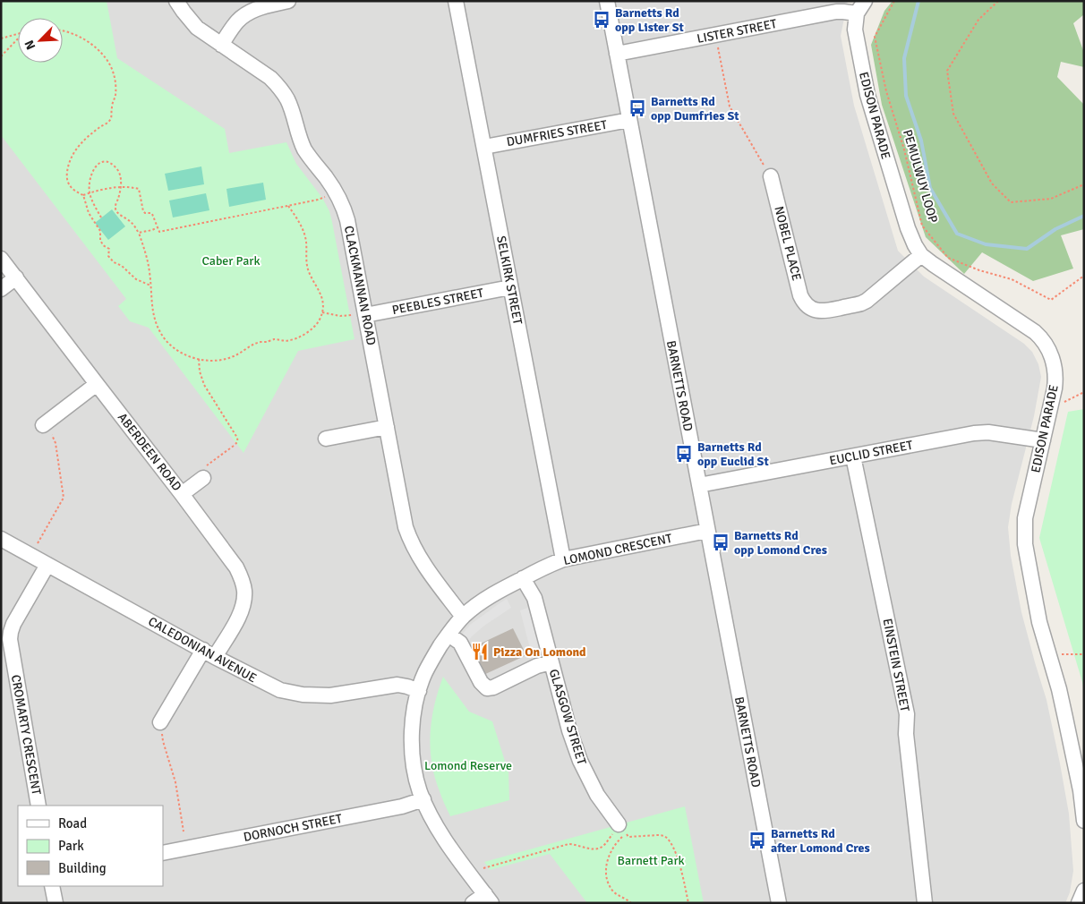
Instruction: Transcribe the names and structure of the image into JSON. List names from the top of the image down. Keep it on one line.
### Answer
{"streets":{"street":["LISTER STREET","EDISON PARADE","DUMFRIES STREET","NOBEL PLACE","SELKIRK STREET","CLACKMANNAN ROAD","PEEBLES STREET","BARNETTS ROAD","ABERDEEN ROAD","EUCLID STREET","LOMOND CRESCENT","CALEDONIAN AVENUE","EINSTEIN STREET","GLASGOW STREET","CROMARTY CRESCENT","DORNOCH STREET"],"path":["PEMULWUY LOOP"]},"crossings":[["LISTER STREET","EDISON PARADE"],["LISTER STREET","BARNETTS ROAD"],["EDISON PARADE","NOBEL PLACE"],["EDISON PARADE","EUCLID STREET"],["DUMFRIES STREET","SELKIRK STREET"],["DUMFRIES STREET","BARNETTS ROAD"],["SELKIRK STREET","PEEBLES STREET"],["SELKIRK STREET","LOMOND CRESCENT"],["CLACKMANNAN ROAD","PEEBLES STREET"],["CLACKMANNAN ROAD","LOMOND CRESCENT"],["BARNETTS ROAD","EUCLID STREET"],["BARNETTS ROAD","LOMOND CRESCENT"],["ABERDEEN ROAD","CALEDONIAN AVENUE"],["EUCLID STREET","EINSTEIN STREET"],["LOMOND CRESCENT","CALEDONIAN AVENUE"],["LOMOND CRESCENT","GLASGOW STREET"],["LOMOND CRESCENT","DORNOCH STREET"],["CALEDONIAN AVENUE","CROMARTY CRESCENT"]],"parks":["Caber Park","Lomond Reserve","Barnett Park"],"places":{"bus stop":["Barnetts Rd opp Lister St","Barnetts Rd opp Dumfries St","Barnetts Rd opp Euclid St","Barnetts Rd opp Lomond Cres","Barnetts Rd after Lomond Cres"],"restaurant":["Pizza On Lomond"]},"legend":["Road","Park","Building"],"north":"bottom left"}
